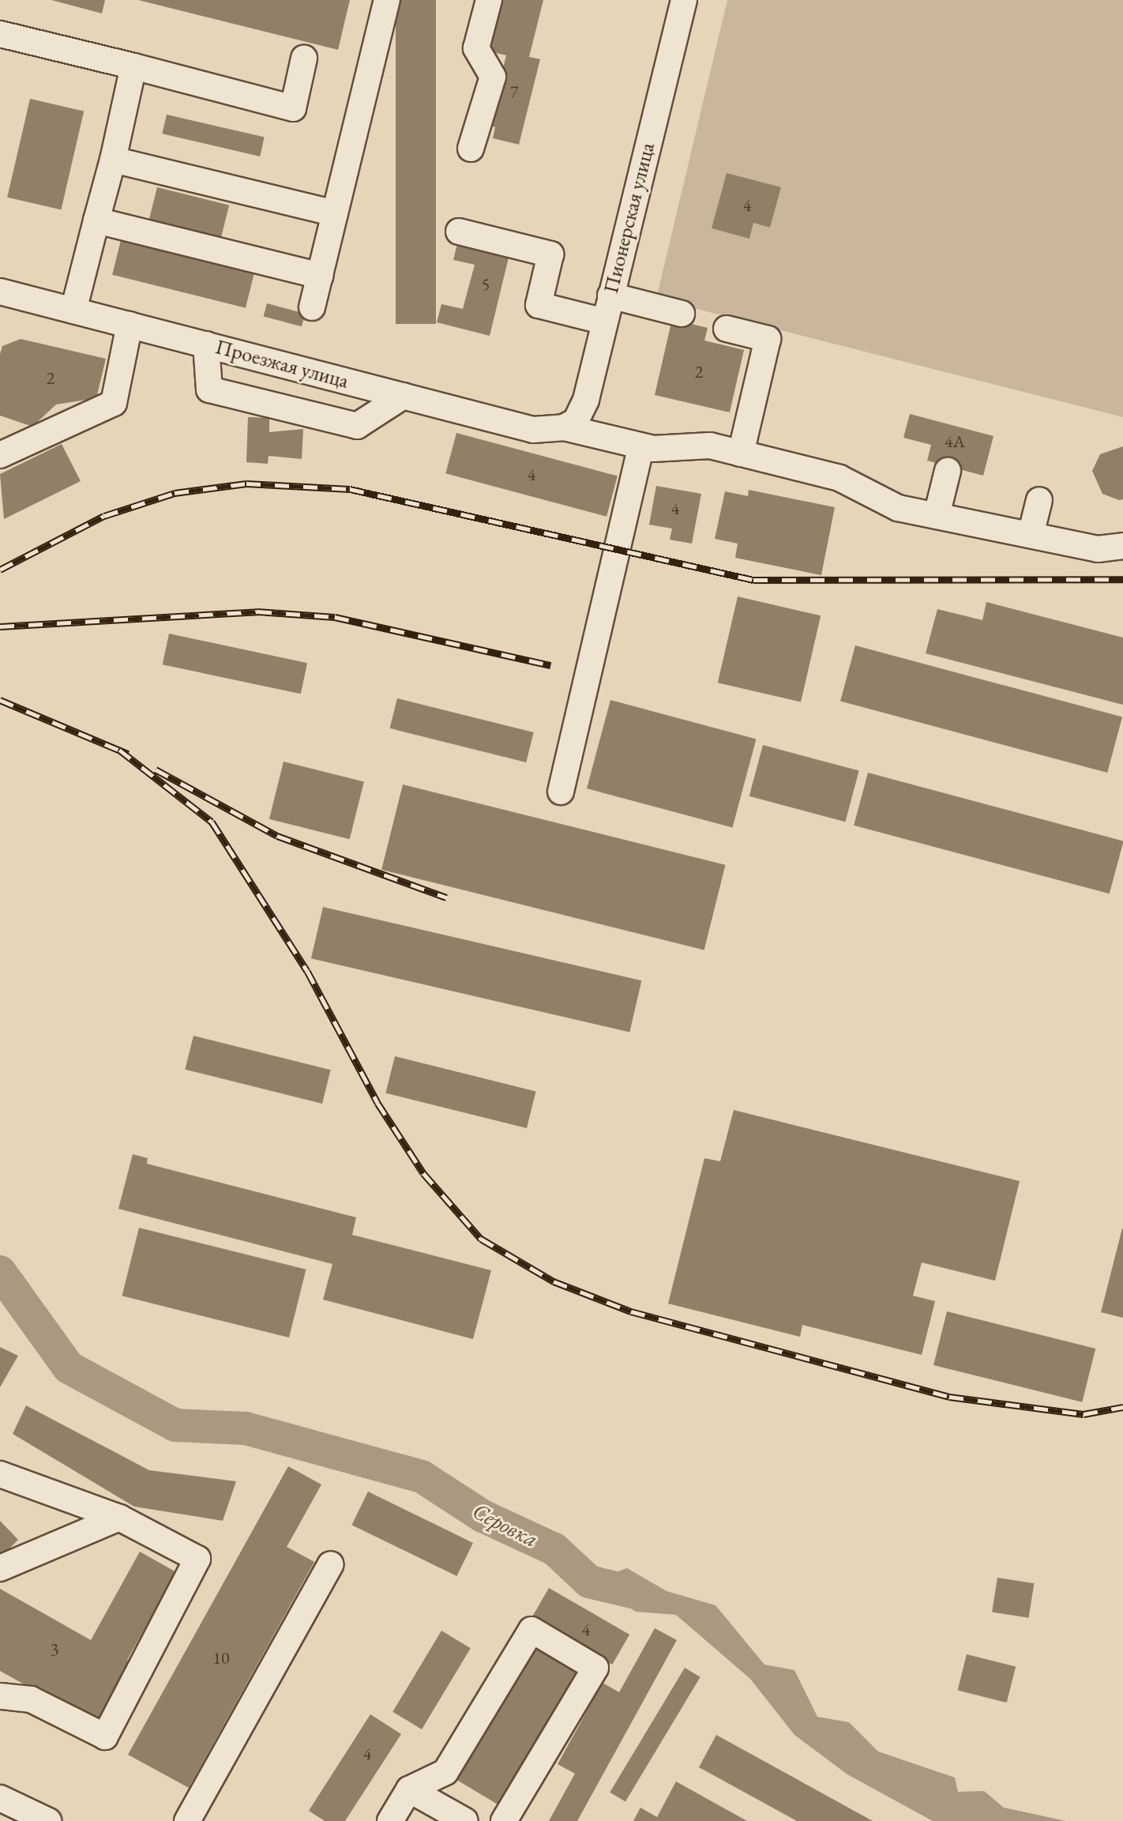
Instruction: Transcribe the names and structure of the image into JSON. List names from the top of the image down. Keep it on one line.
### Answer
{"streets":{"street":["Пионерская улица","Проезжая улица"]},"crossings":[["Пионерская улица","Проезжая улица"]],"water":["Серовка"],"house_numbers":["7","4","5","2","2","4А","4","4","4","3","10","4"]}
